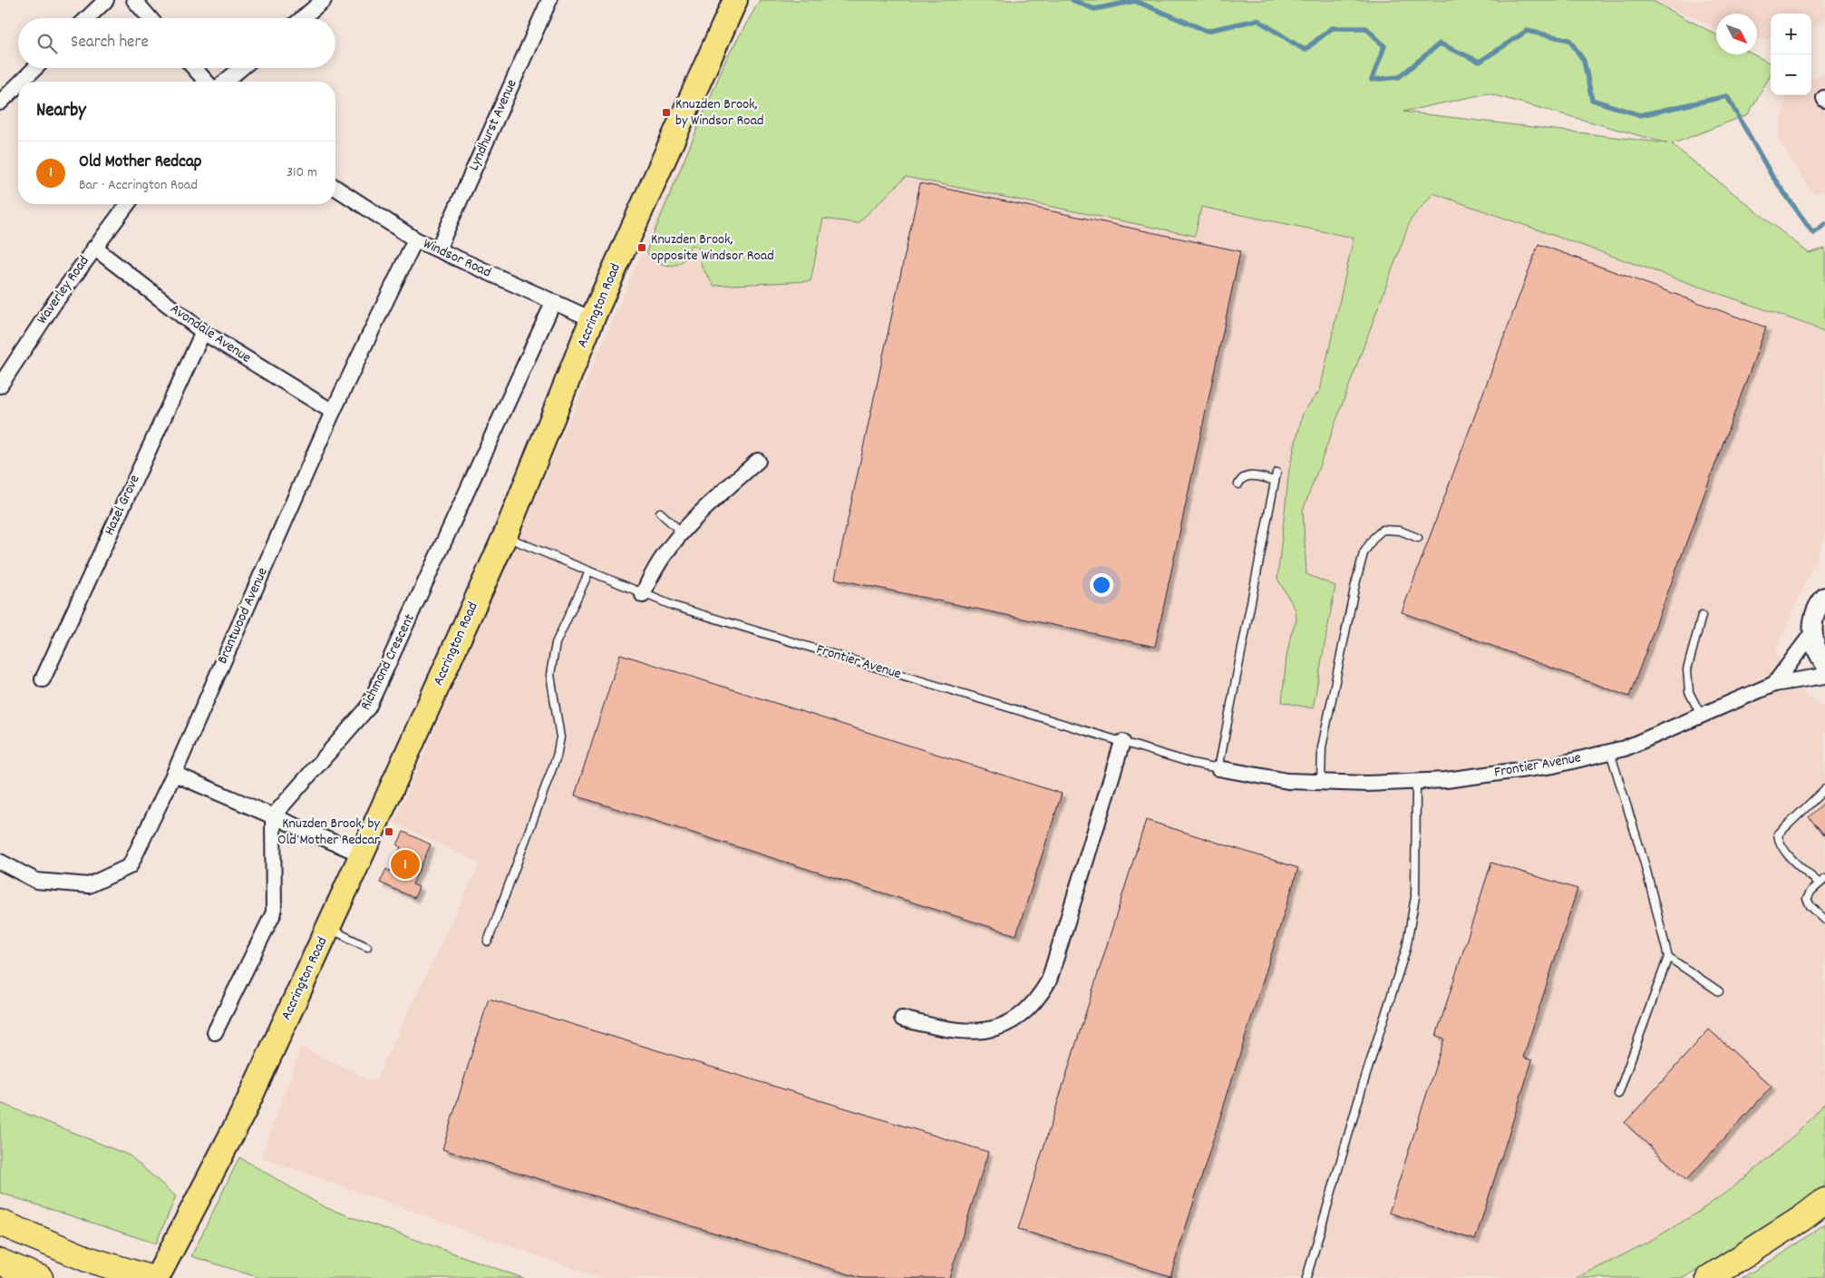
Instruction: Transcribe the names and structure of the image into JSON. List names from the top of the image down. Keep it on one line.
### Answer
{"streets":{"main road":["Accrington Road"],"street":["Lyndhurst Avenue","Windsor Road","Waverley Road","Avondale Avenue","Hazel Grove","Brantwood Avenue","Richmond Crescent","Frontier Avenue"]},"crossings":[["Lyndhurst Avenue","Windsor Road"],["Windsor Road","Accrington Road"],["Windsor Road","Brantwood Avenue"],["Windsor Road","Richmond Crescent"],["Waverley Road","Avondale Avenue"],["Accrington Road","Frontier Avenue"],["Avondale Avenue","Hazel Grove"],["Avondale Avenue","Brantwood Avenue"]],"places":{"transit":["Knuzden Brook, by Windsor Road","Knuzden Brook, opposite Windsor Road","Knuzden Brook, by Old Mother Redcar"]},"north":"bottom right","page":{"map_buttons":["+","−"],"search":"Search here","heading":"Nearby","list":[{"mark":"1","name":"Old Mother Redcap","note":"Bar · Accrington Road","value":"310 m"}],"pins":"1"}}
